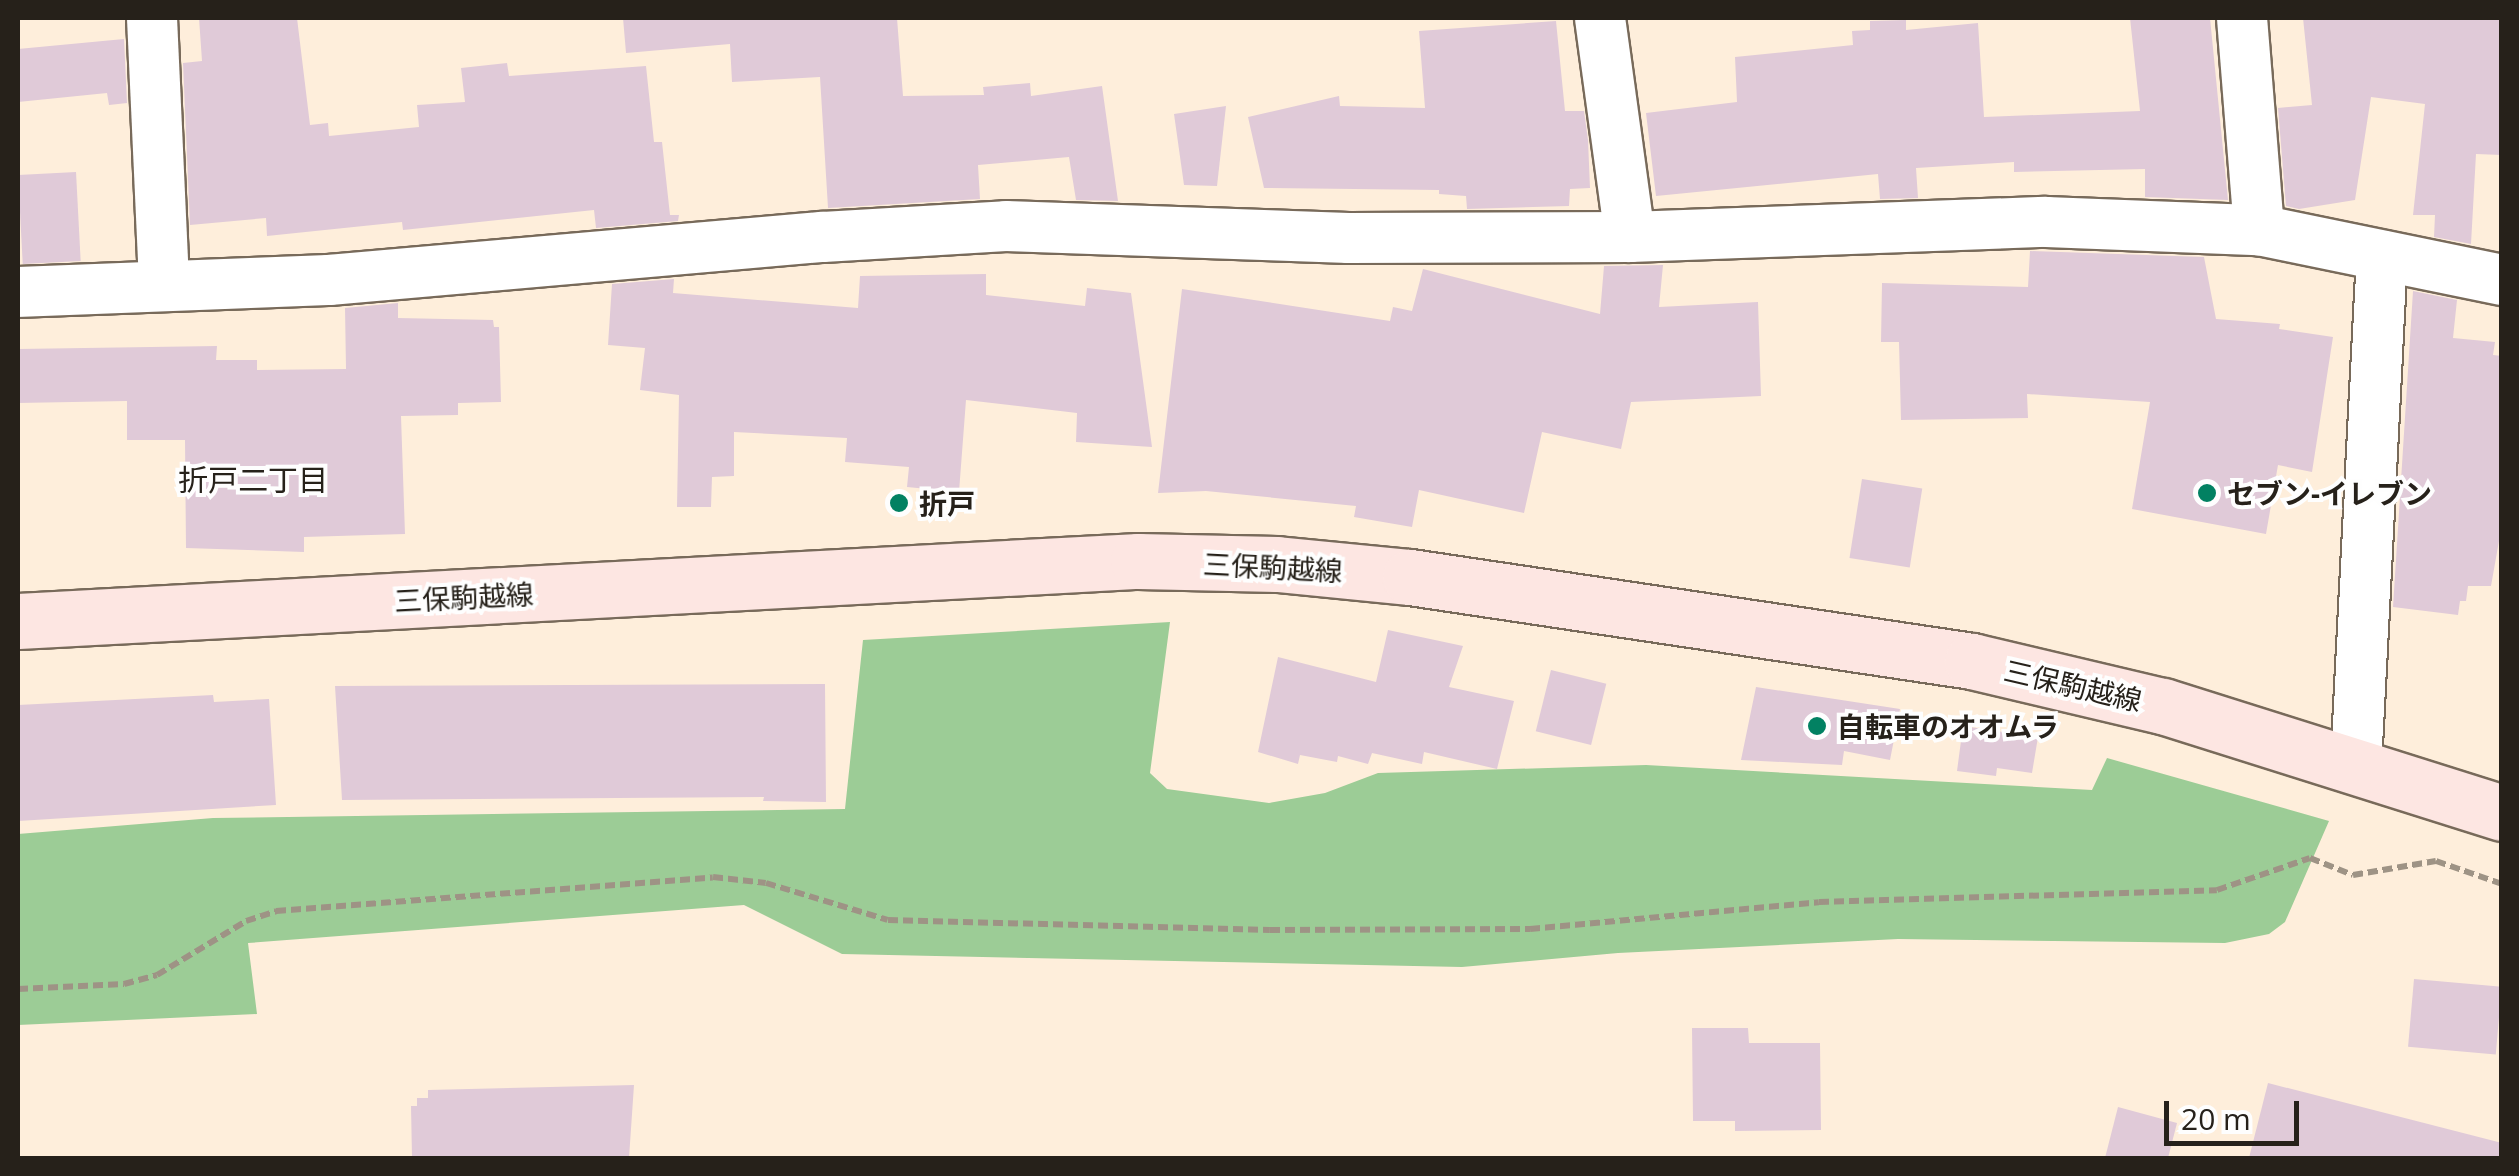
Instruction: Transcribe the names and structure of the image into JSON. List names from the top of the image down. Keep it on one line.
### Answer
{"streets":{"main road":["三保駒越線"]},"districts":["折戸二丁目"],"places":["セブン-イレブン","折戸","自転車のオオムラ"],"scale_bar":"20 m"}
